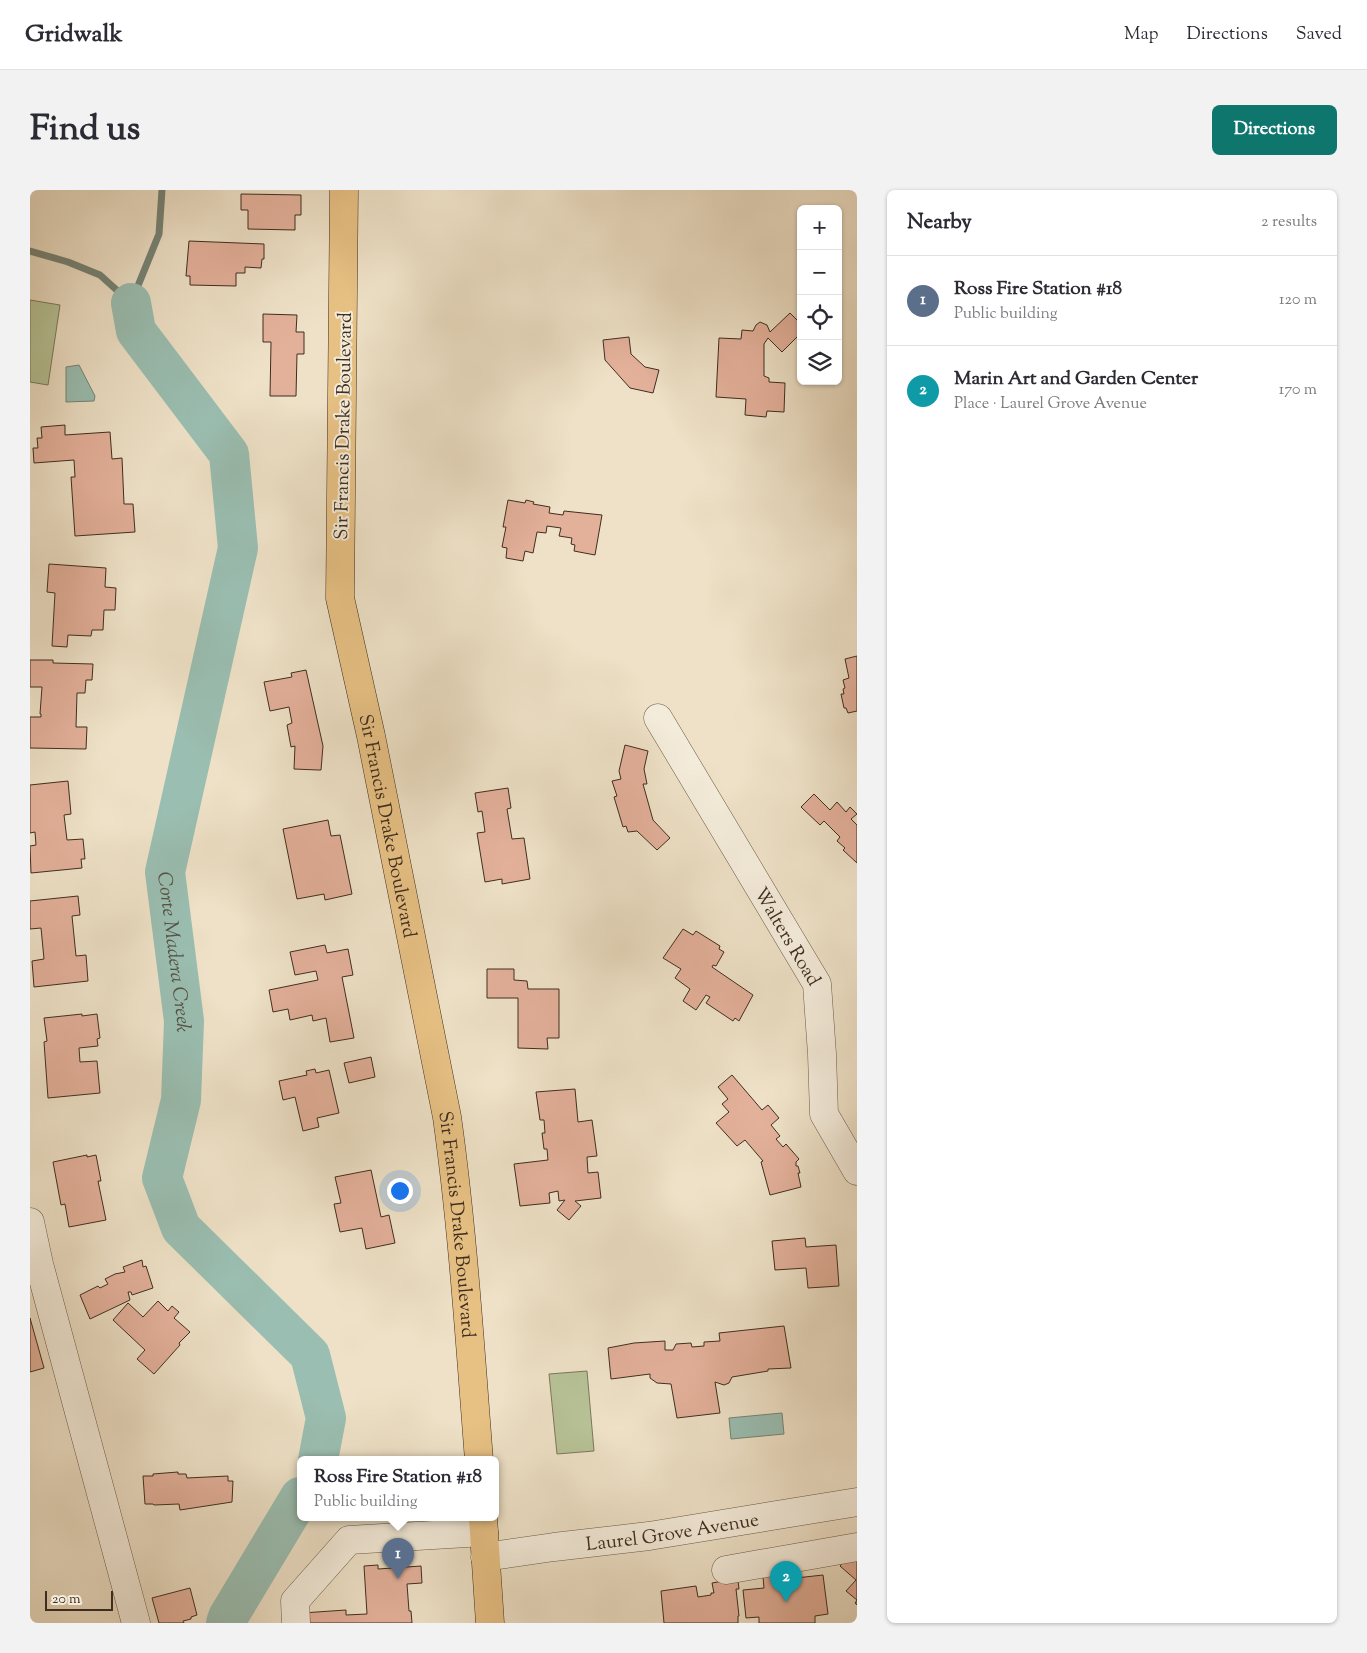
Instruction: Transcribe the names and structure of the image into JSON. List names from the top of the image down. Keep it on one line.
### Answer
{"streets":{"main road":["Sir Francis Drake Boulevard"],"street":["Walters Road","Laurel Grove Avenue"]},"water":["Corte Madera Creek"],"scale_bar":"20 m","page":{"header":"Gridwalk","nav":["Map","Directions","Saved"],"title":"Find us","buttons":"Directions","heading":["Nearby","2 results"],"map_buttons":["+","−"],"list":[{"mark":"1","name":"Ross Fire Station #18","note":"Public building","value":"120 m"},{"mark":"2","name":"Marin Art and Garden Center","note":"Place · Laurel Grove Avenue","value":"170 m"}],"popup":["Ross Fire Station #18","Public building"],"pins":["1","2"],"scale":"20 m"}}
